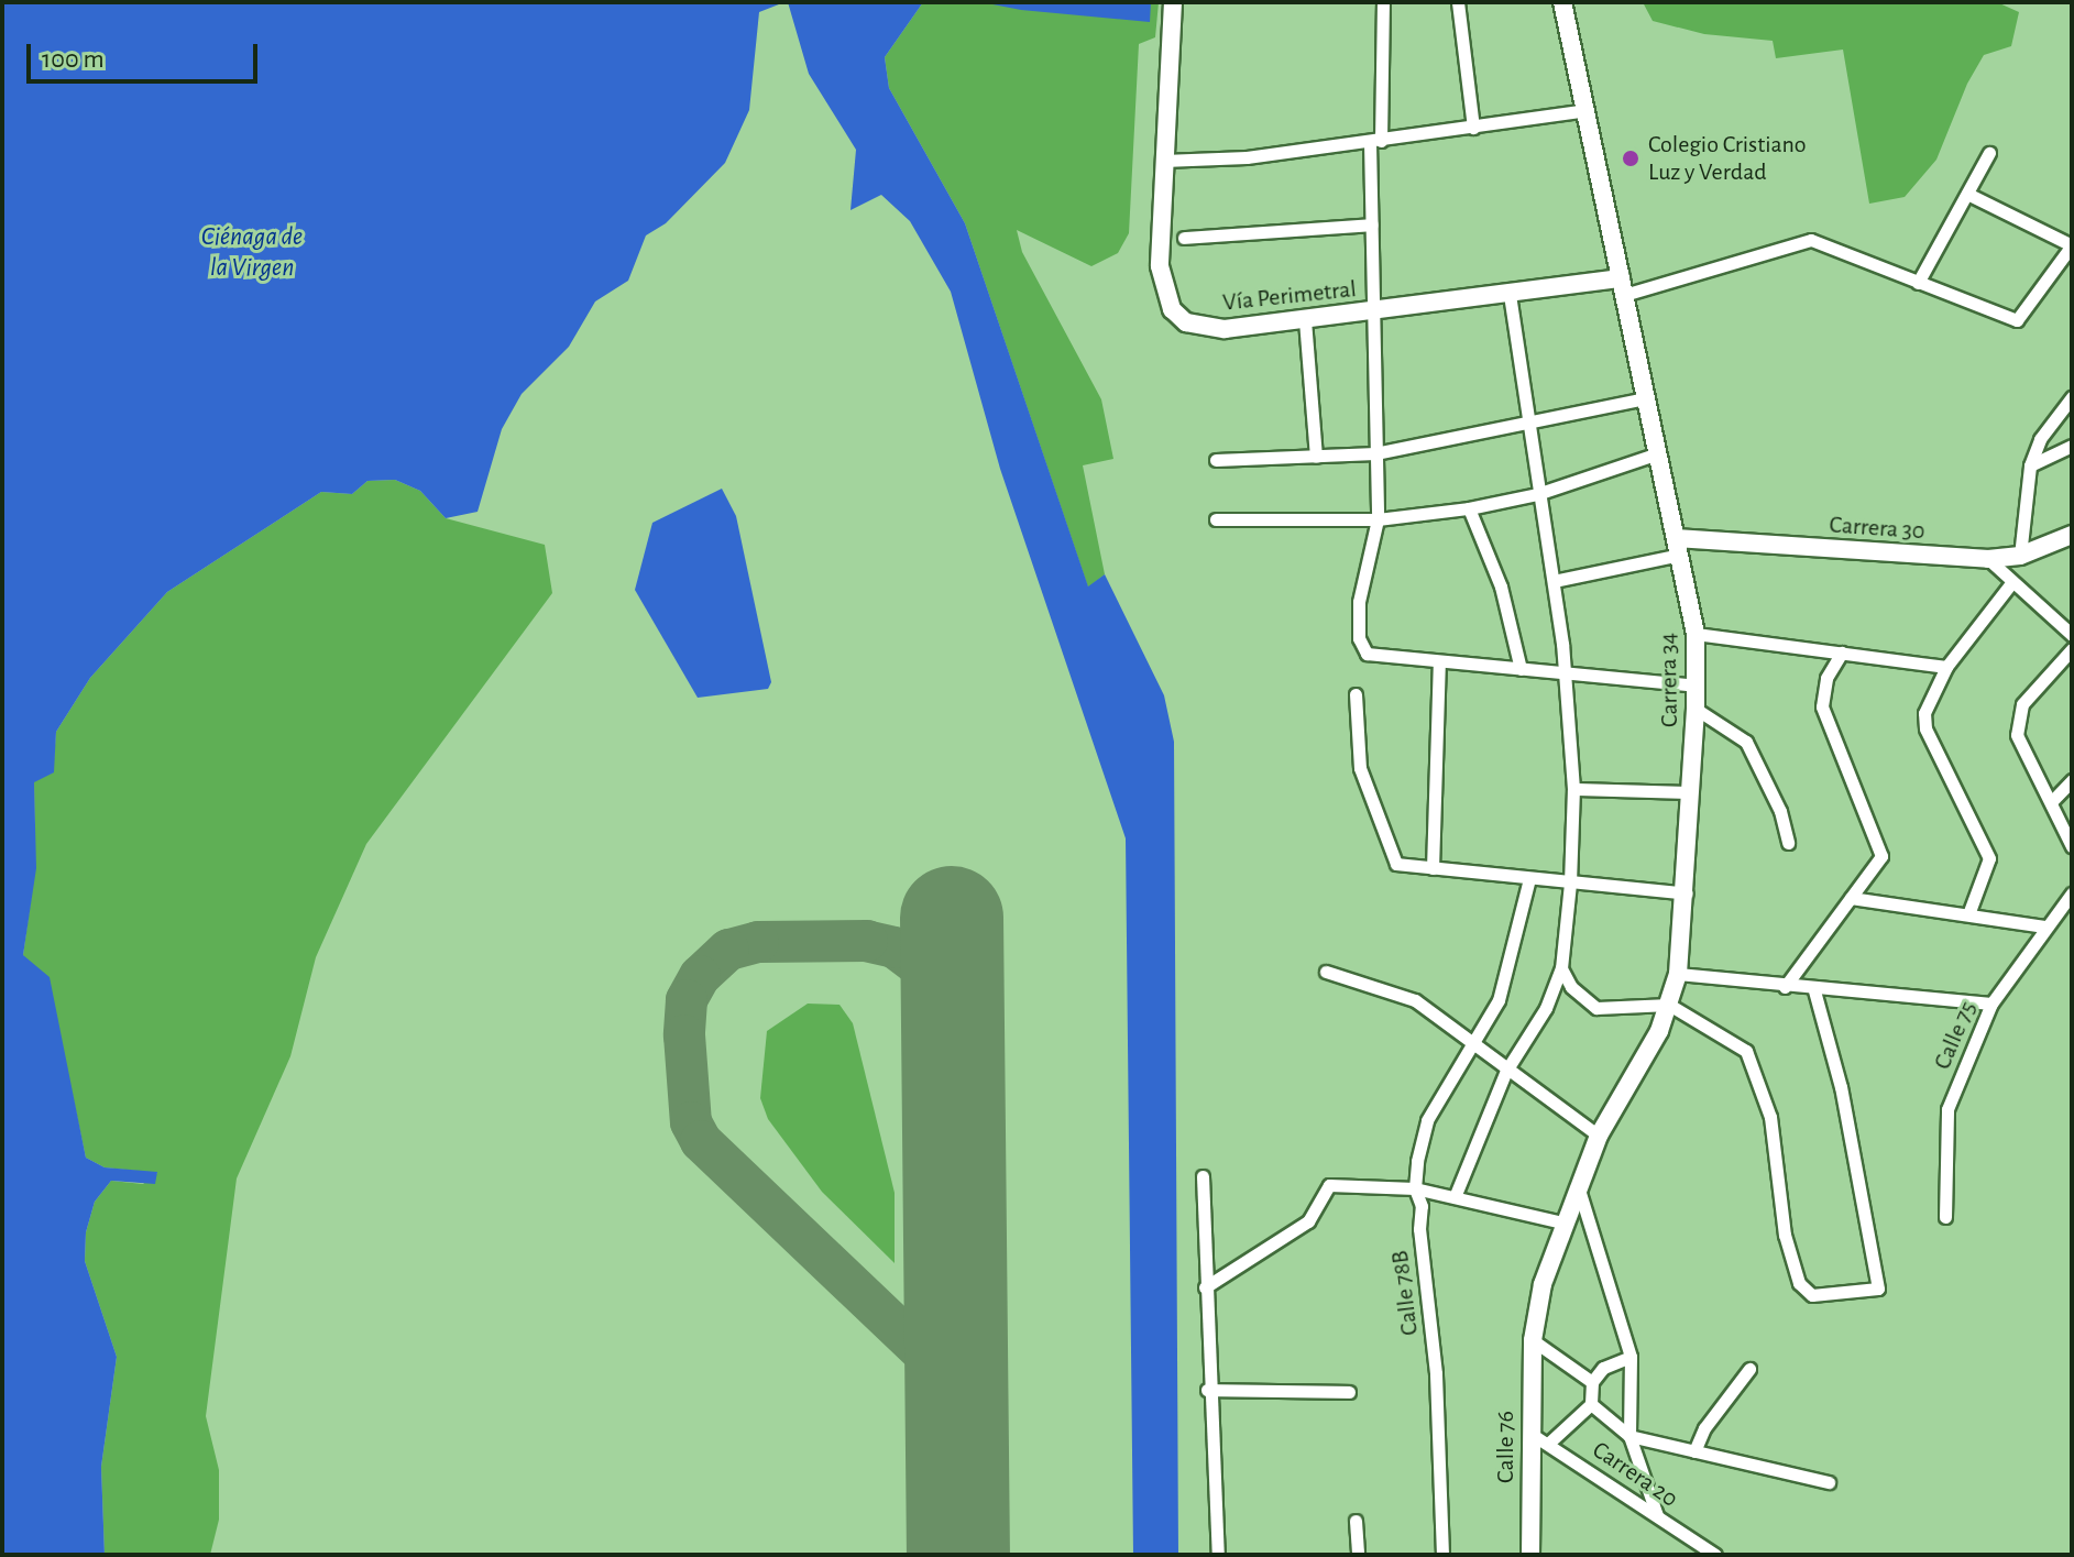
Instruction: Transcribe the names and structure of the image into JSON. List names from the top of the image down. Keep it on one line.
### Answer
{"streets":{"main road":["Vía Perimetral","Carrera 30","Carrera 34","Calle 76"],"street":["Calle 75","Calle 78B","Carrera 20"]},"crossings":[["Vía Perimetral","Carrera 34"],["Carrera 30","Carrera 34"],["Carrera 34","Calle 76"],["Calle 76","Carrera 20"]],"water":["Ciénaga de la Virgen"],"places":["Colegio Cristiano Luz y Verdad"],"scale_bar":"100 m"}
